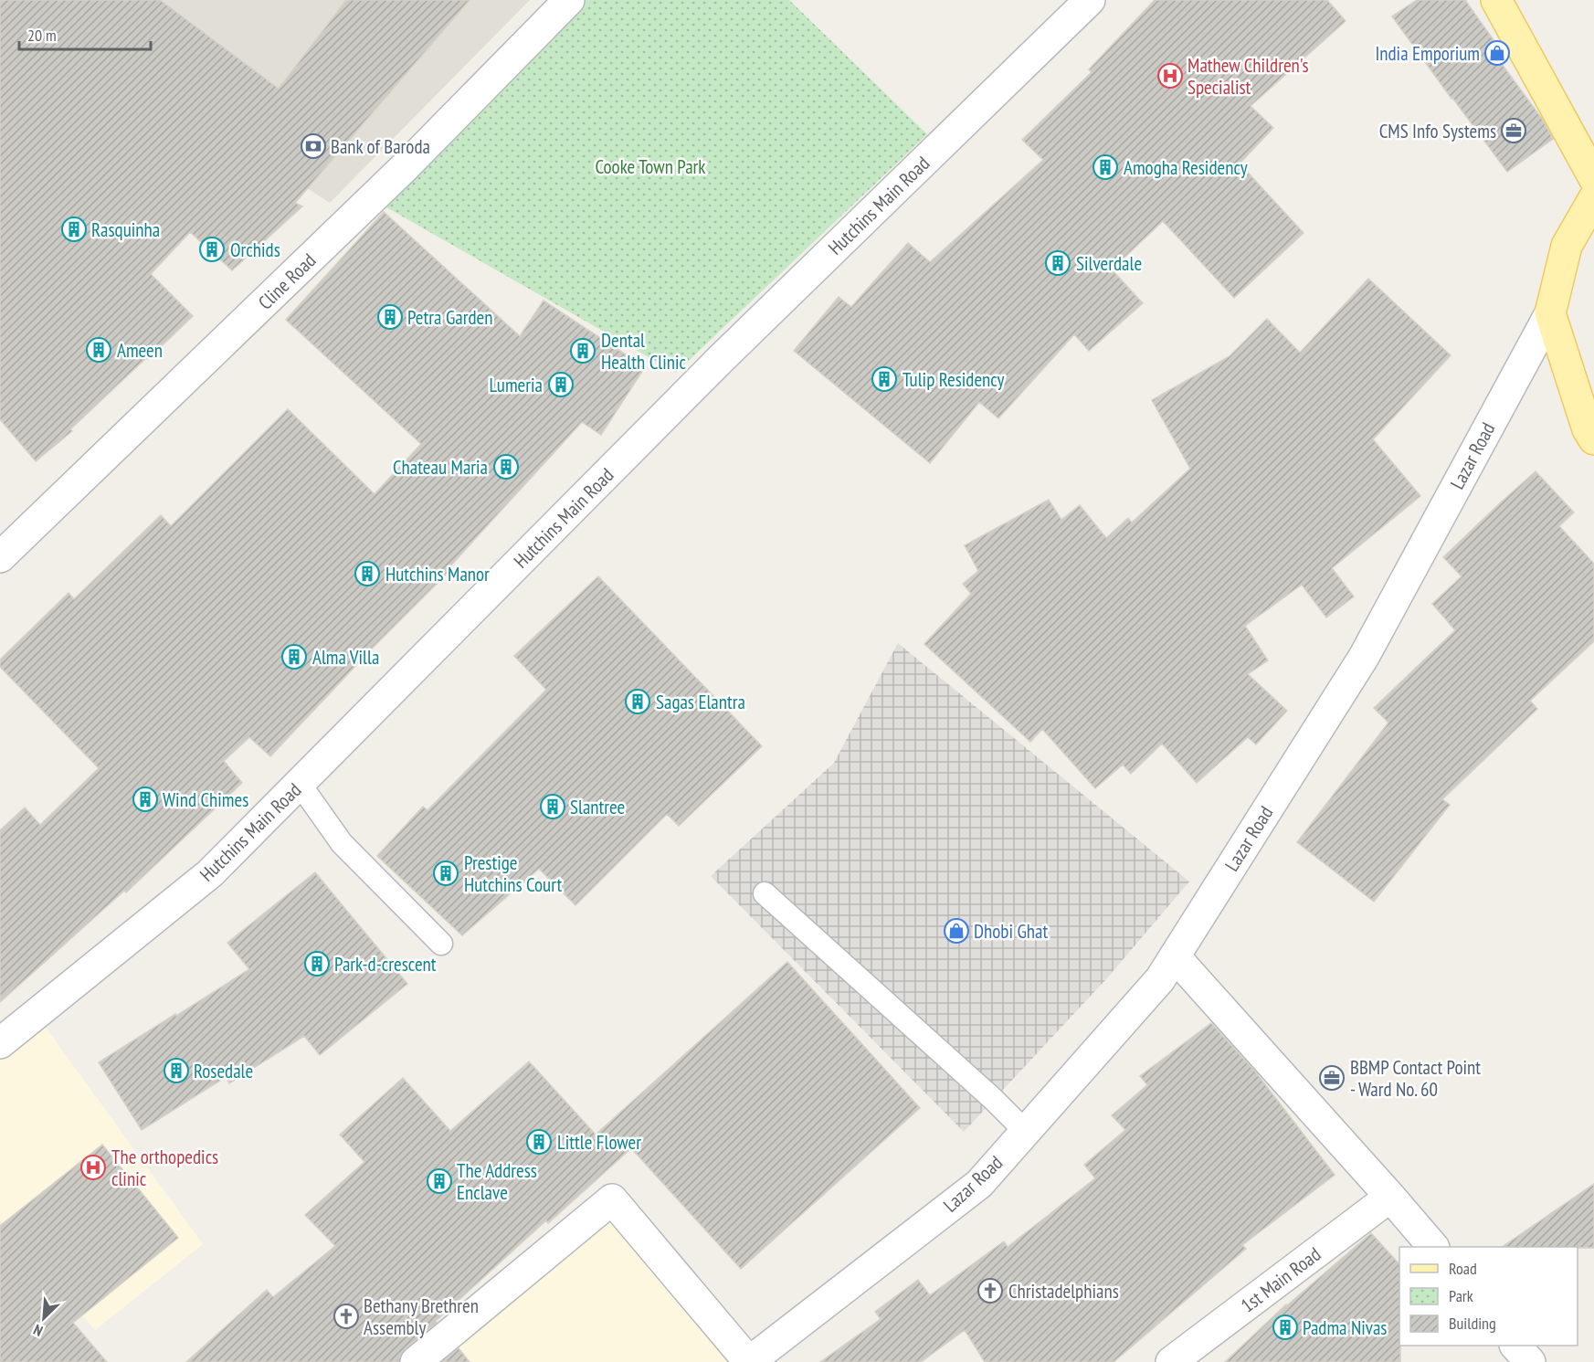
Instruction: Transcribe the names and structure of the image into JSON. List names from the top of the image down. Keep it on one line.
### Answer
{"streets":{"main road":["Lazar Road"],"street":["Hutchins Main Road","Cline Road","1st Main Road"]},"parks":["Cooke Town Park"],"places":{"shop":["India Emporium","Dhobi Ghat"],"hospital":["Mathew Children's Specialist","The orthopedics clinic"],"office":["CMS Info Systems","BBMP Contact Point - Ward No. 60"],"bank":["Bank of Baroda"],"building":["Amogha Residency","Rasquinha","Orchids","Silverdale","Petra Garden","Ameen","Dental Health Clinic","Tulip Residency","Lumeria","Chateau Maria","Hutchins Manor","Alma Villa","Sagas Elantra","Wind Chimes","Slantree","Prestige Hutchins Court","Park-d-crescent","Rosedale","Little Flower","The Address Enclave","Padma Nivas"],"church":["Christadelphians","Bethany Brethren Assembly"]},"legend":["Road","Park","Building"],"scale_bar":"20 m","north":"bottom left"}
